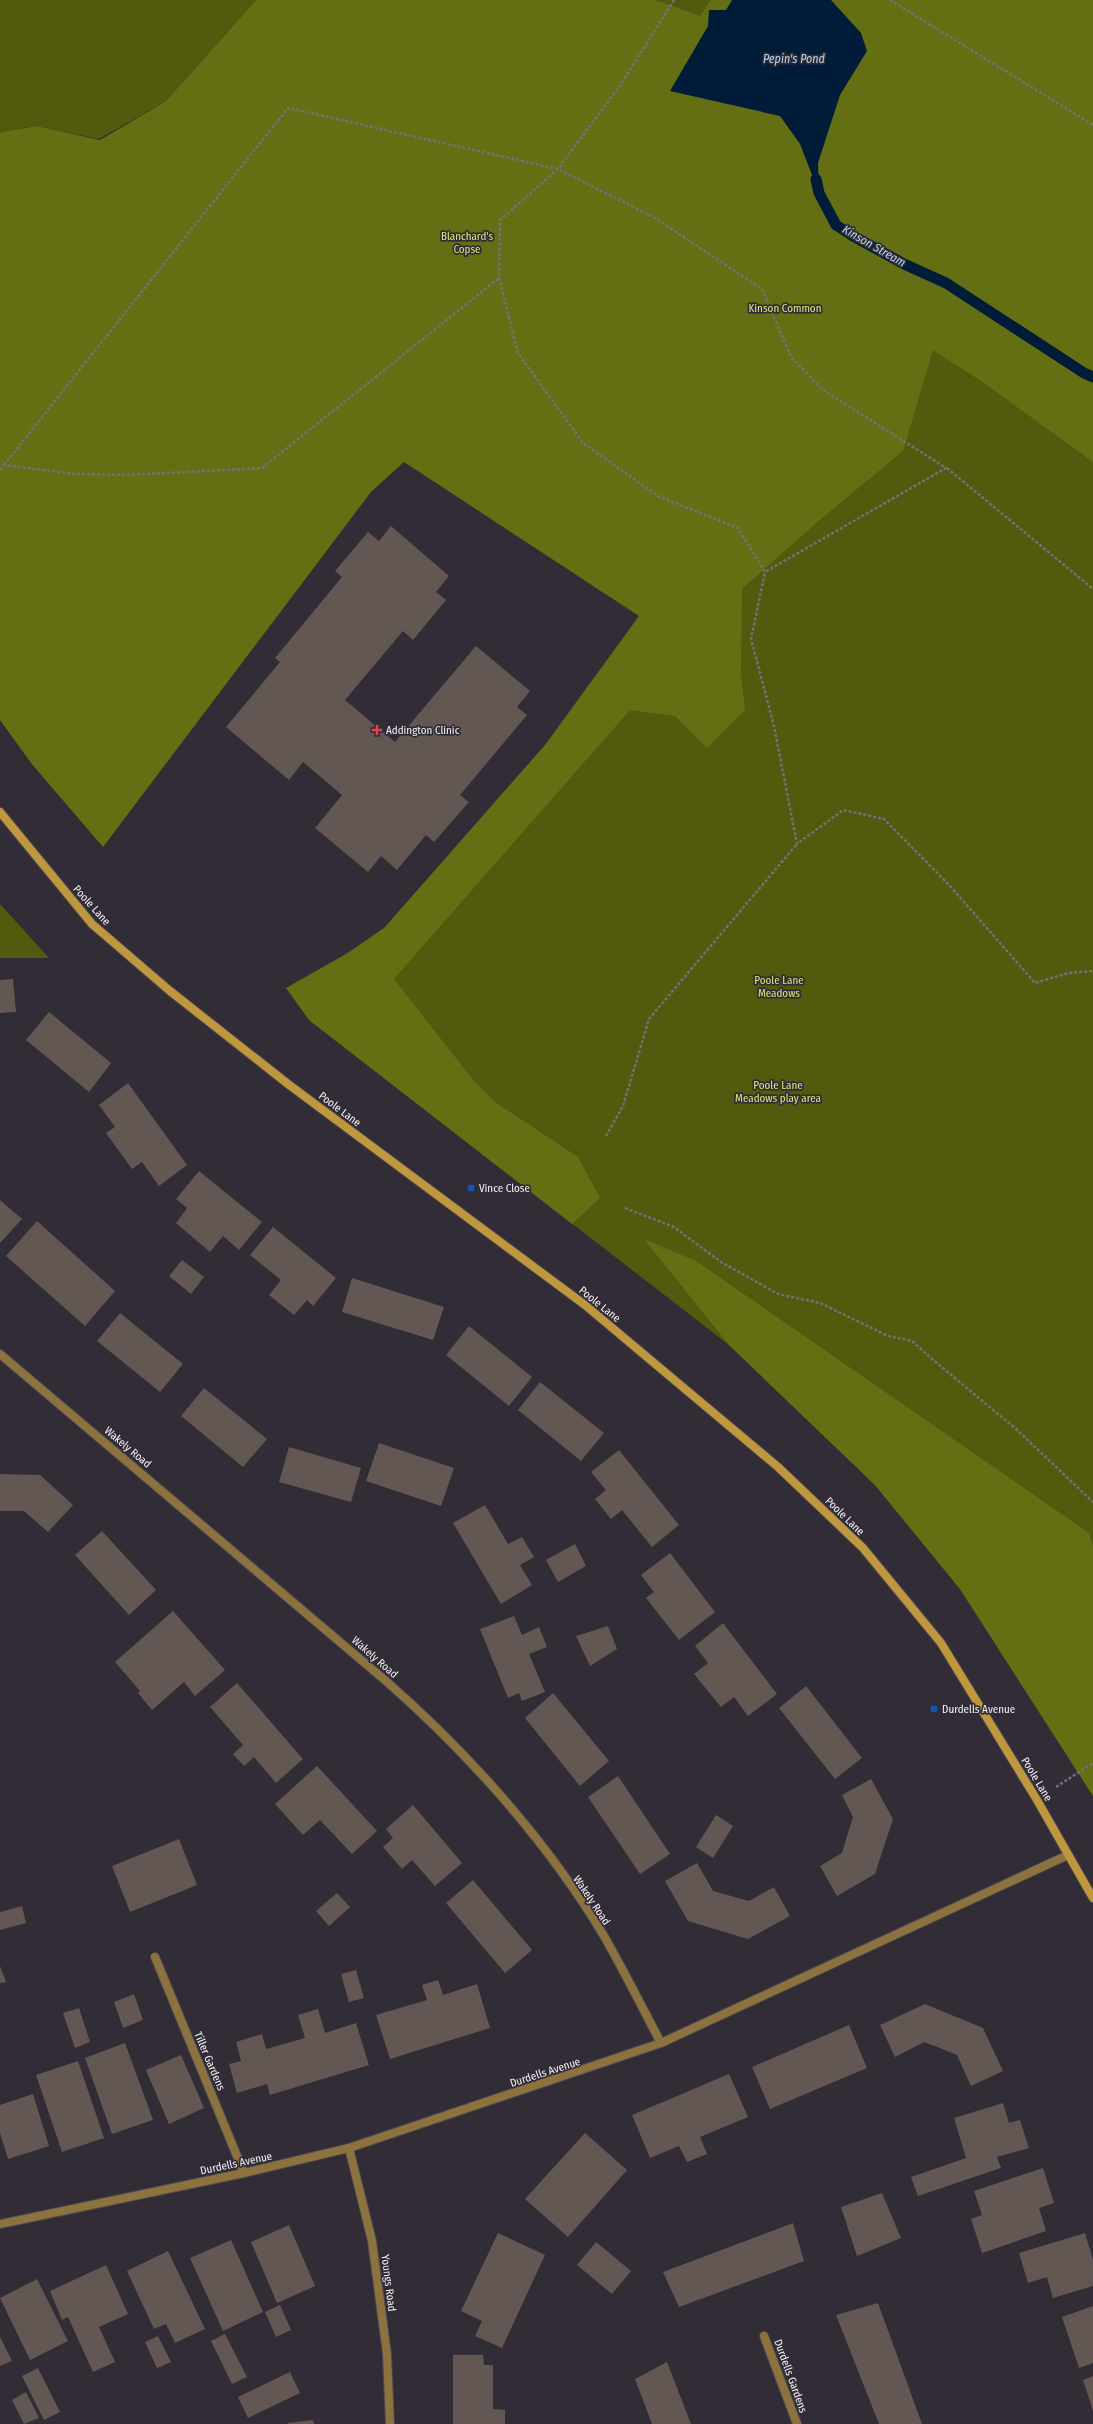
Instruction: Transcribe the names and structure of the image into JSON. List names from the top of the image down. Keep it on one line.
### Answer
{"streets":{"street":["Poole Lane","Wakely Road","Tiller Gardens","Durdells Avenue","Youngs Road","Durdells Gardens"]},"crossings":[["Poole Lane","Durdells Avenue"],["Wakely Road","Durdells Avenue"],["Tiller Gardens","Durdells Avenue"],["Durdells Avenue","Youngs Road"]],"water":["Pepin's Pond","Kinson Stream"],"parks":["Blanchard's Copse","Kinson Common","Poole Lane Meadows","Poole Lane Meadows play area"],"places":{"health":["Addington Clinic"],"transit":["Vince Close","Durdells Avenue"]}}
